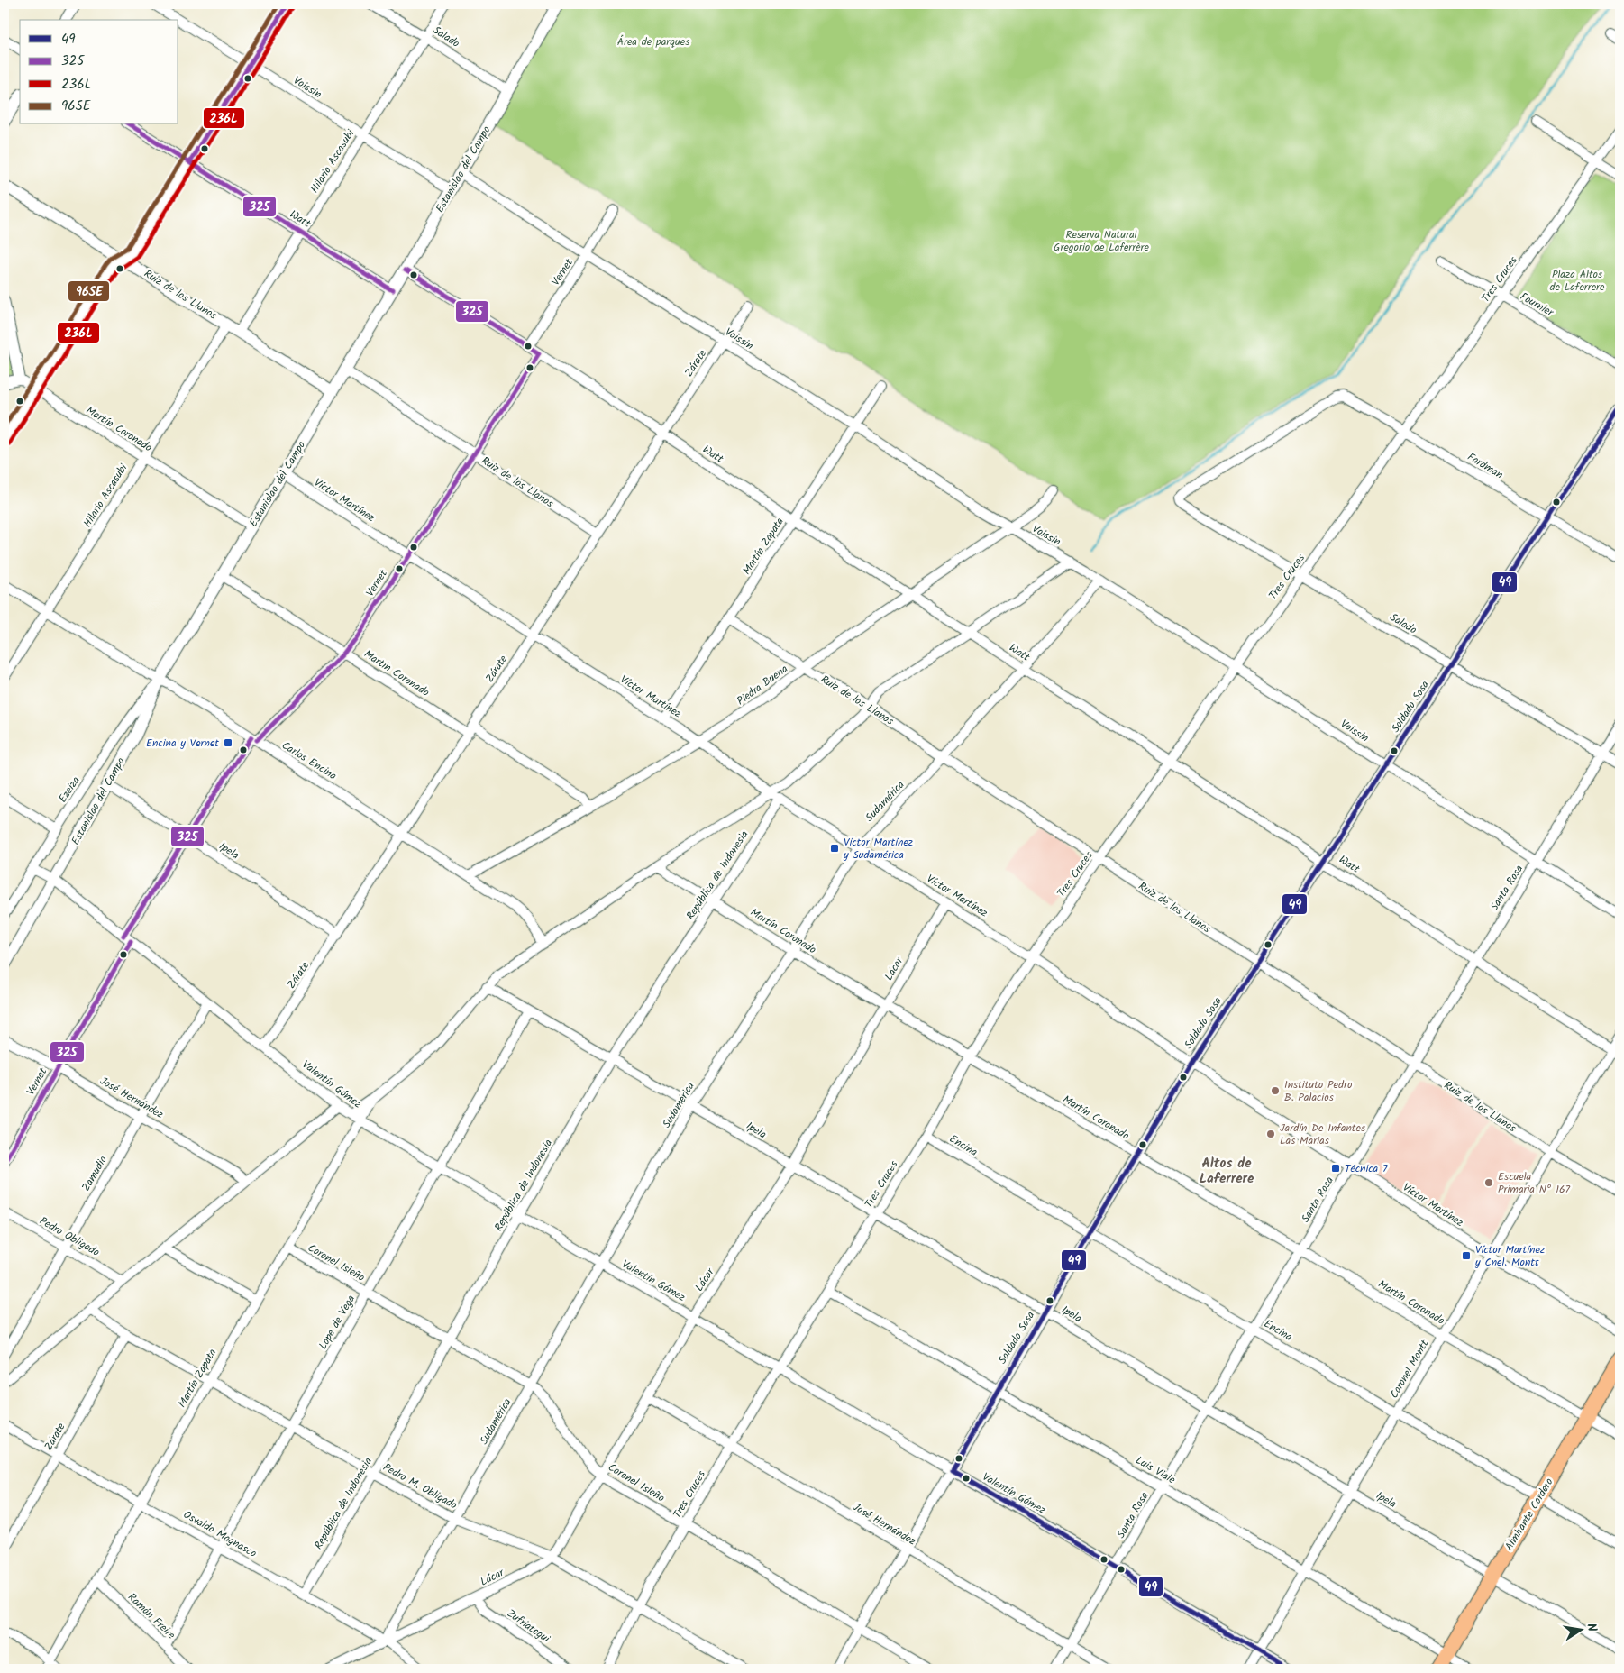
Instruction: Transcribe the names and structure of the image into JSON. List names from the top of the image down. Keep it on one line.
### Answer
{"streets":{"main road":["Almirante Cordero"],"street":["Salado","Voissin","Hilario Ascasubi","Estanislao del Campo","Watt","Vernet","Tres Cruces","Ruiz de los Llanos","Fournier","Zárate","Martín Coronado","Fardman","Víctor Martínez","Martín Zapata","Piedra Buena","Soldado Sosa","Carlos Encina","Ezeiza","Sudamérica","Ipela","República de Indonesia","Santa Rosa","Lácar","Valentín Gómez","José Hernández","Encina","Zamudio","Pedro Obligado","Coronel Isleño","Lope de Vega","Coronel Montt","Luis Viale","Pedro M. Obligado","Osvaldo Magnasco","Ramón Freire","Zufriategui"]},"crossings":[["Salado","Hilario Ascasubi"],["Salado","Estanislao del Campo"],["Salado","Tres Cruces"],["Salado","Fardman"],["Salado","Soldado Sosa"],["Salado","Santa Rosa"],["Voissin","Hilario Ascasubi"],["Voissin","Estanislao del Campo"],["Voissin","Vernet"],["Voissin","Tres Cruces"],["Voissin","Zárate"],["Voissin","Martín Zapata"],["Voissin","Piedra Buena"],["Voissin","Soldado Sosa"],["Voissin","Sudamérica"],["Voissin","Santa Rosa"],["Hilario Ascasubi","Watt"],["Hilario Ascasubi","Ruiz de los Llanos"],["Hilario Ascasubi","Martín Coronado"],["Hilario Ascasubi","Carlos Encina"],["Estanislao del Campo","Watt"],["Estanislao del Campo","Ruiz de los Llanos"],["Estanislao del Campo","Martín Coronado"],["Estanislao del Campo","Víctor Martínez"],["Estanislao del Campo","Carlos Encina"],["Estanislao del Campo","Ezeiza"],["Estanislao del Campo","Ipela"],["Estanislao del Campo","Valentín Gómez"],["Watt","Vernet"],["Watt","Tres Cruces"],["Watt","Zárate"],["Watt","Martín Zapata"],["Watt","Piedra Buena"],["Watt","Soldado Sosa"],["Watt","Sudamérica"],["Watt","Santa Rosa"],["Watt","Coronel Montt"],["Vernet","Ruiz de los Llanos"],["Vernet","Martín Coronado"],["Vernet","Víctor Martínez"],["Vernet","Carlos Encina"],["Vernet","Ipela"],["Vernet","Valentín Gómez"],["Vernet","José Hernández"],["Tres Cruces","Ruiz de los Llanos"],["Tres Cruces","Fournier"],["Tres Cruces","Martín Coronado"],["Tres Cruces","Fardman"],["Tres Cruces","Víctor Martínez"],["Tres Cruces","Ipela"],["Tres Cruces","Valentín Gómez"],["Tres Cruces","José Hernández"],["Tres Cruces","Encina"],["Tres Cruces","Coronel Isleño"],["Tres Cruces","Luis Viale"],["Tres Cruces","Pedro M. Obligado"],["Ruiz de los Llanos","Zárate"],["Ruiz de los Llanos","Martín Zapata"],["Ruiz de los Llanos","Piedra Buena"],["Ruiz de los Llanos","Soldado Sosa"],["Ruiz de los Llanos","Sudamérica"],["Ruiz de los Llanos","Santa Rosa"],["Ruiz de los Llanos","Coronel Montt"],["Zárate","Martín Coronado"],["Zárate","Víctor Martínez"],["Zárate","Carlos Encina"],["Zárate","Ipela"],["Zárate","Valentín Gómez"],["Zárate","Pedro M. Obligado"],["Zárate","Osvaldo Magnasco"],["Martín Coronado","Piedra Buena"],["Martín Coronado","Soldado Sosa"],["Martín Coronado","Sudamérica"],["Martín Coronado","República de Indonesia"],["Martín Coronado","Santa Rosa"],["Martín Coronado","Lácar"],["Martín Coronado","Coronel Montt"],["Martín Coronado","Almirante Cordero"],["Fardman","Soldado Sosa"],["Víctor Martínez","Martín Zapata"],["Víctor Martínez","Piedra Buena"],["Víctor Martínez","Soldado Sosa"],["Víctor Martínez","Sudamérica"],["Víctor Martínez","República de Indonesia"],["Víctor Martínez","Santa Rosa"],["Víctor Martínez","Lácar"],["Víctor Martínez","Coronel Montt"],["Martín Zapata","Valentín Gómez"],["Martín Zapata","Coronel Isleño"],["Martín Zapata","Pedro M. Obligado"],["Martín Zapata","Osvaldo Magnasco"],["Martín Zapata","Ramón Freire"],["Piedra Buena","Carlos Encina"],["Soldado Sosa","Ipela"],["Soldado Sosa","Valentín Gómez"],["Soldado Sosa","José Hernández"],["Soldado Sosa","Encina"],["Soldado Sosa","Coronel Isleño"],["Soldado Sosa","Luis Viale"],["Carlos Encina","Ezeiza"],["Ezeiza","Valentín Gómez"],["Sudamérica","Ipela"],["Sudamérica","Lácar"],["Sudamérica","Valentín Gómez"],["Sudamérica","Coronel Isleño"],["Sudamérica","Pedro M. Obligado"],["Sudamérica","Osvaldo Magnasco"],["Ipela","República de Indonesia"],["Ipela","Santa Rosa"],["Ipela","Lácar"],["Ipela","Lope de Vega"],["Ipela","Coronel Montt"],["Ipela","Almirante Cordero"],["República de Indonesia","Valentín Gómez"],["República de Indonesia","Coronel Isleño"],["República de Indonesia","Pedro M. Obligado"],["República de Indonesia","Osvaldo Magnasco"],["Santa Rosa","Valentín Gómez"],["Santa Rosa","José Hernández"],["Santa Rosa","Encina"],["Santa Rosa","Luis Viale"],["Lácar","Valentín Gómez"],["Lácar","José Hernández"],["Lácar","Coronel Isleño"],["Lácar","Pedro M. Obligado"],["Lácar","Osvaldo Magnasco"],["Lácar","Zufriategui"],["Valentín Gómez","Zamudio"],["Valentín Gómez","Lope de Vega"],["Valentín Gómez","Coronel Montt"],["José Hernández","Zamudio"],["Encina","Coronel Montt"],["Encina","Almirante Cordero"],["Zamudio","Pedro Obligado"],["Coronel Isleño","Lope de Vega"],["Lope de Vega","Pedro M. Obligado"],["Lope de Vega","Osvaldo Magnasco"],["Lope de Vega","Ramón Freire"],["Coronel Montt","Luis Viale"],["Luis Viale","Almirante Cordero"]],"districts":["Altos de Laferrere"],"parks":["Área de parques","Reserva Natural Gregorio de Laferrère","Plaza Altos de Laferrere"],"places":{"transit":["Encina y Vernet","Víctor Martínez y Sudamérica","Técnica 7","Víctor Martínez y Cnel. Montt"],"other":["Instituto Pedro B. Palacios","Jardín De Infantes Las Marias","Escuela Primaria Nº 167"]},"lines":["transit line 325","transit line 96SE","transit line 236L","transit line 49"],"legend":["49","325","236L","96SE"],"north":"right"}
